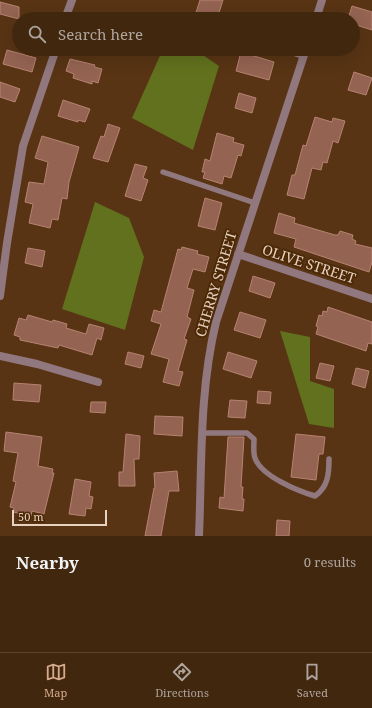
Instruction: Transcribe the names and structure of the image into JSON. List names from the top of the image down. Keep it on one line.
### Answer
{"streets":{"street":["OLIVE STREET","CHERRY STREET"]},"crossings":[["OLIVE STREET","CHERRY STREET"]],"scale_bar":"50 m","page":{"search":"Search here","scale":"50 m","heading":["Nearby","0 results"],"nav":["Map","Directions","Saved"]}}
